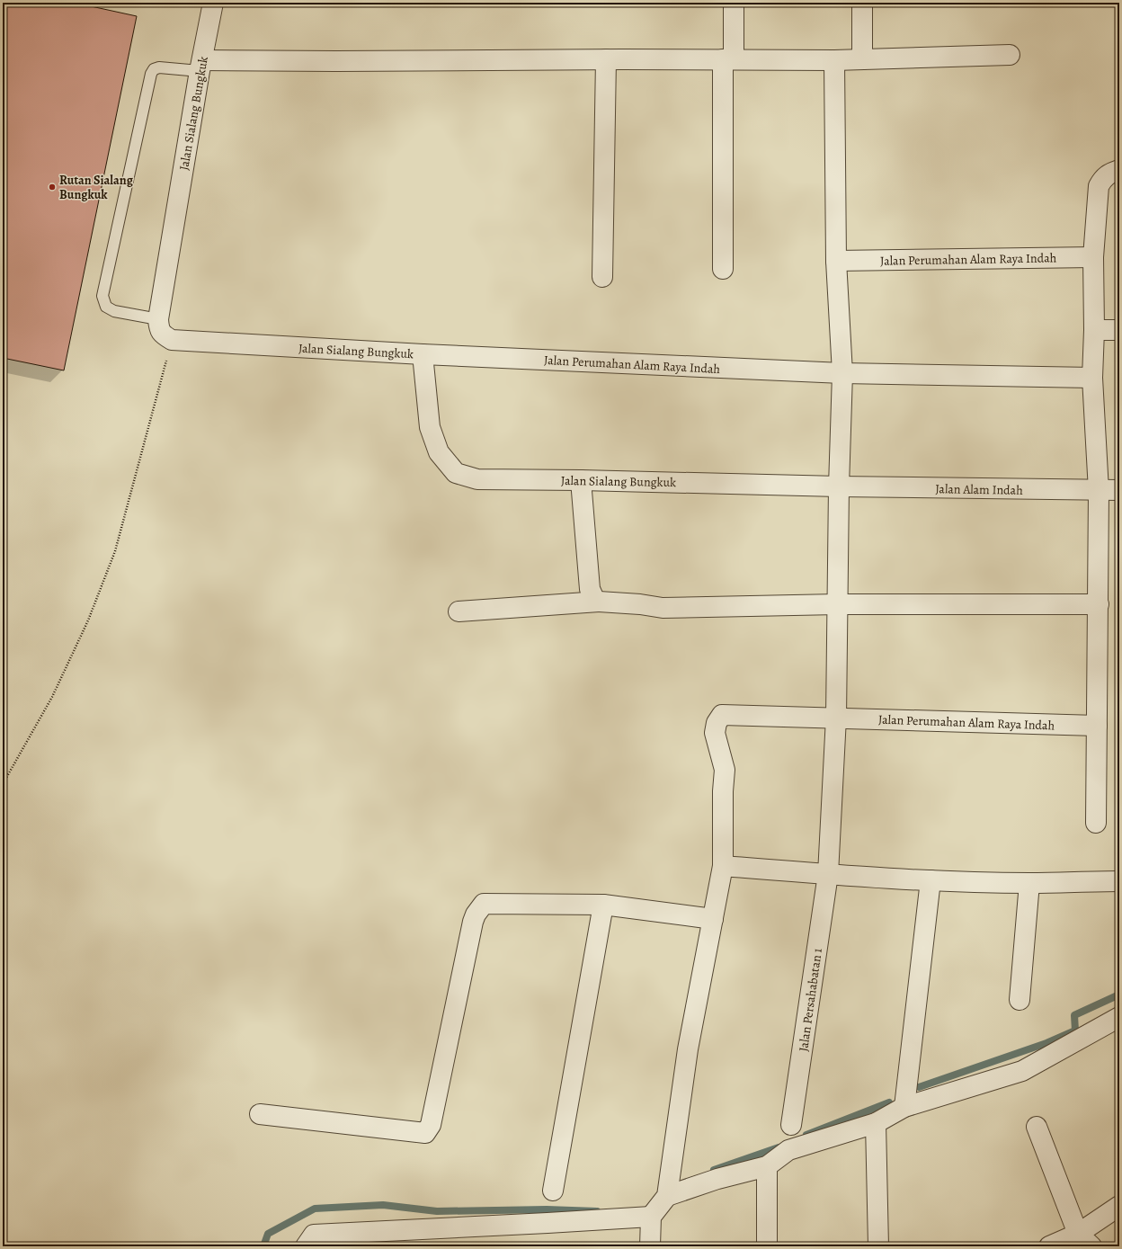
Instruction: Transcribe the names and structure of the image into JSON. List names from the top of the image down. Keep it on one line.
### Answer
{"streets":{"street":["Jalan Sialang Bungkuk","Jalan Perumahan Alam Raya Indah","Jalan Alam Indah","Jalan Persahabatan 1"]},"crossings":[["Jalan Sialang Bungkuk","Jalan Perumahan Alam Raya Indah"],["Jalan Sialang Bungkuk","Jalan Alam Indah"],["Jalan Perumahan Alam Raya Indah","Jalan Persahabatan 1"]],"places":["Rutan Sialang Bungkuk"]}
